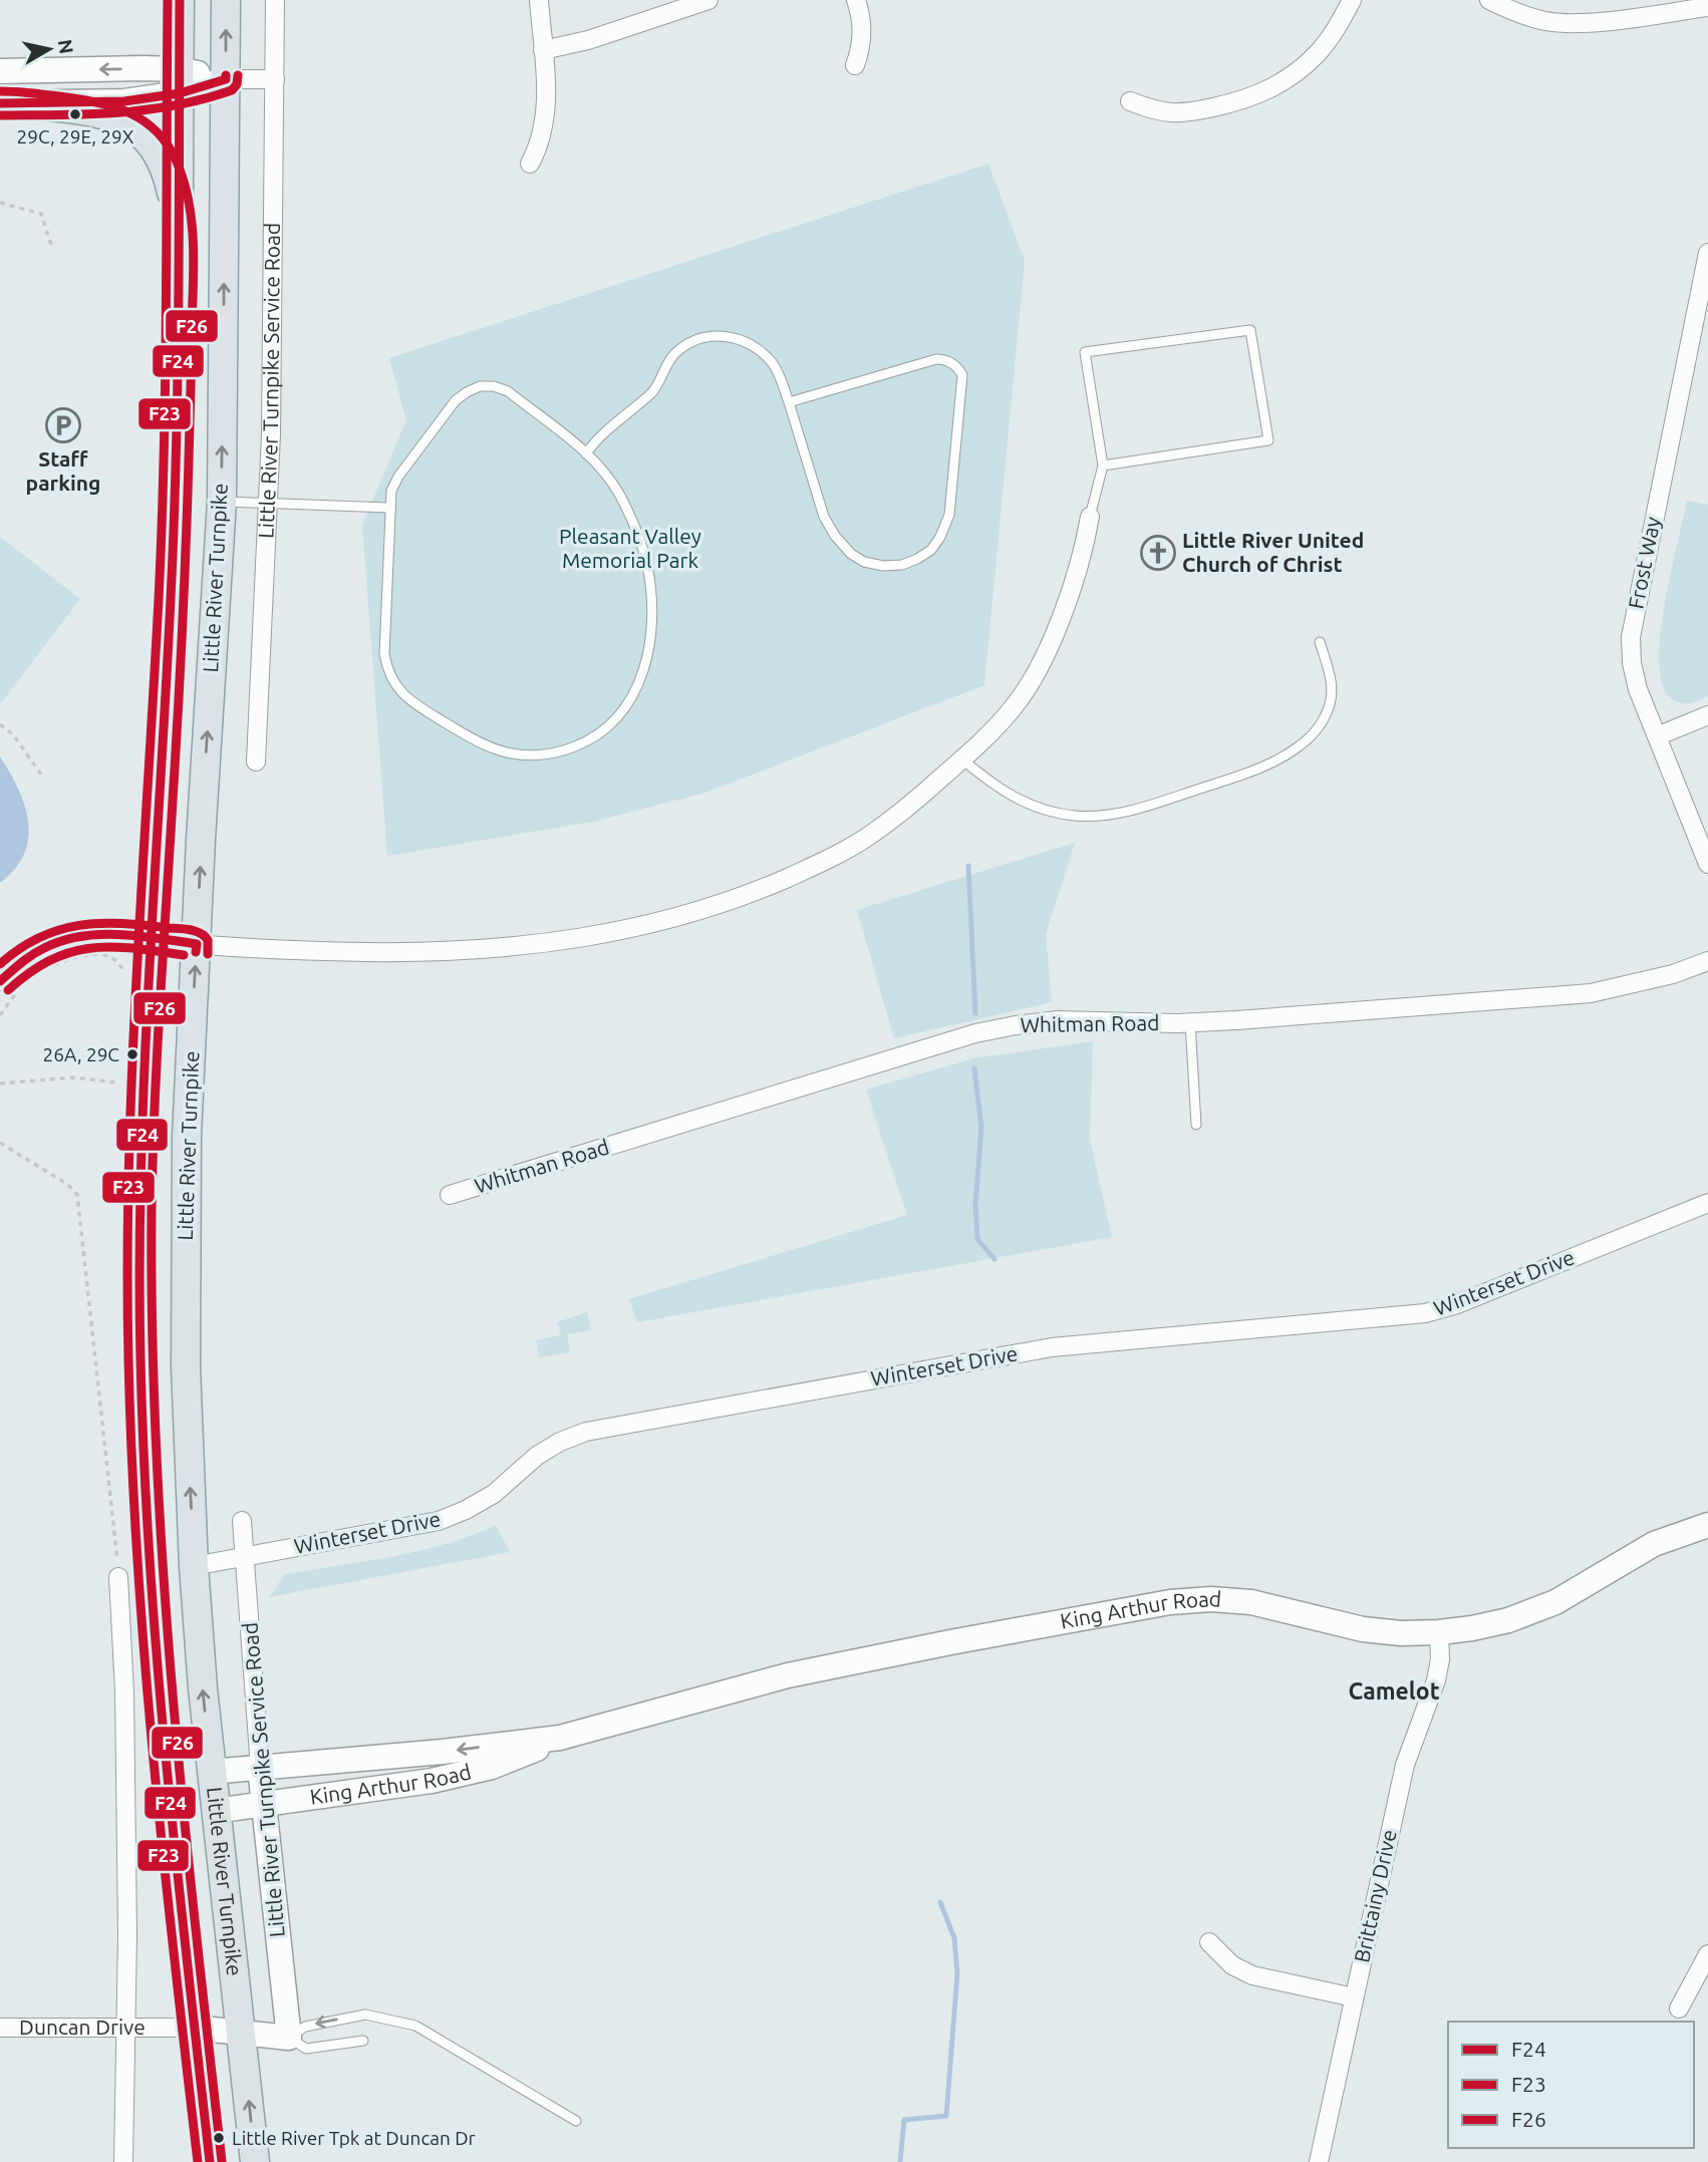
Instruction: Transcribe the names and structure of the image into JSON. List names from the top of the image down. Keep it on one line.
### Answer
{"streets":{"main road":["Little River Turnpike"],"street":["Little River Turnpike Service Road","Frost Way","Whitman Road","Winterset Drive","King Arthur Road","Brittainy Drive","Duncan Drive"]},"crossings":[["Little River Turnpike Service Road","Winterset Drive"],["Little River Turnpike Service Road","King Arthur Road"],["Little River Turnpike Service Road","Duncan Drive"],["Little River Turnpike","Winterset Drive"],["Little River Turnpike","King Arthur Road"],["Little River Turnpike","Duncan Drive"],["King Arthur Road","Brittainy Drive"]],"districts":["Camelot"],"parks":["Pleasant Valley Memorial Park"],"places":{"other":["29C, 29E, 29X","26A, 29C","Little River Tpk at Duncan Dr"],"parking":["Staff parking"],"church":["Little River United Church of Christ"]},"lines":["transit line F24","transit line F23","transit line F26"],"legend":["F24","F23","F26"],"north":"right"}
